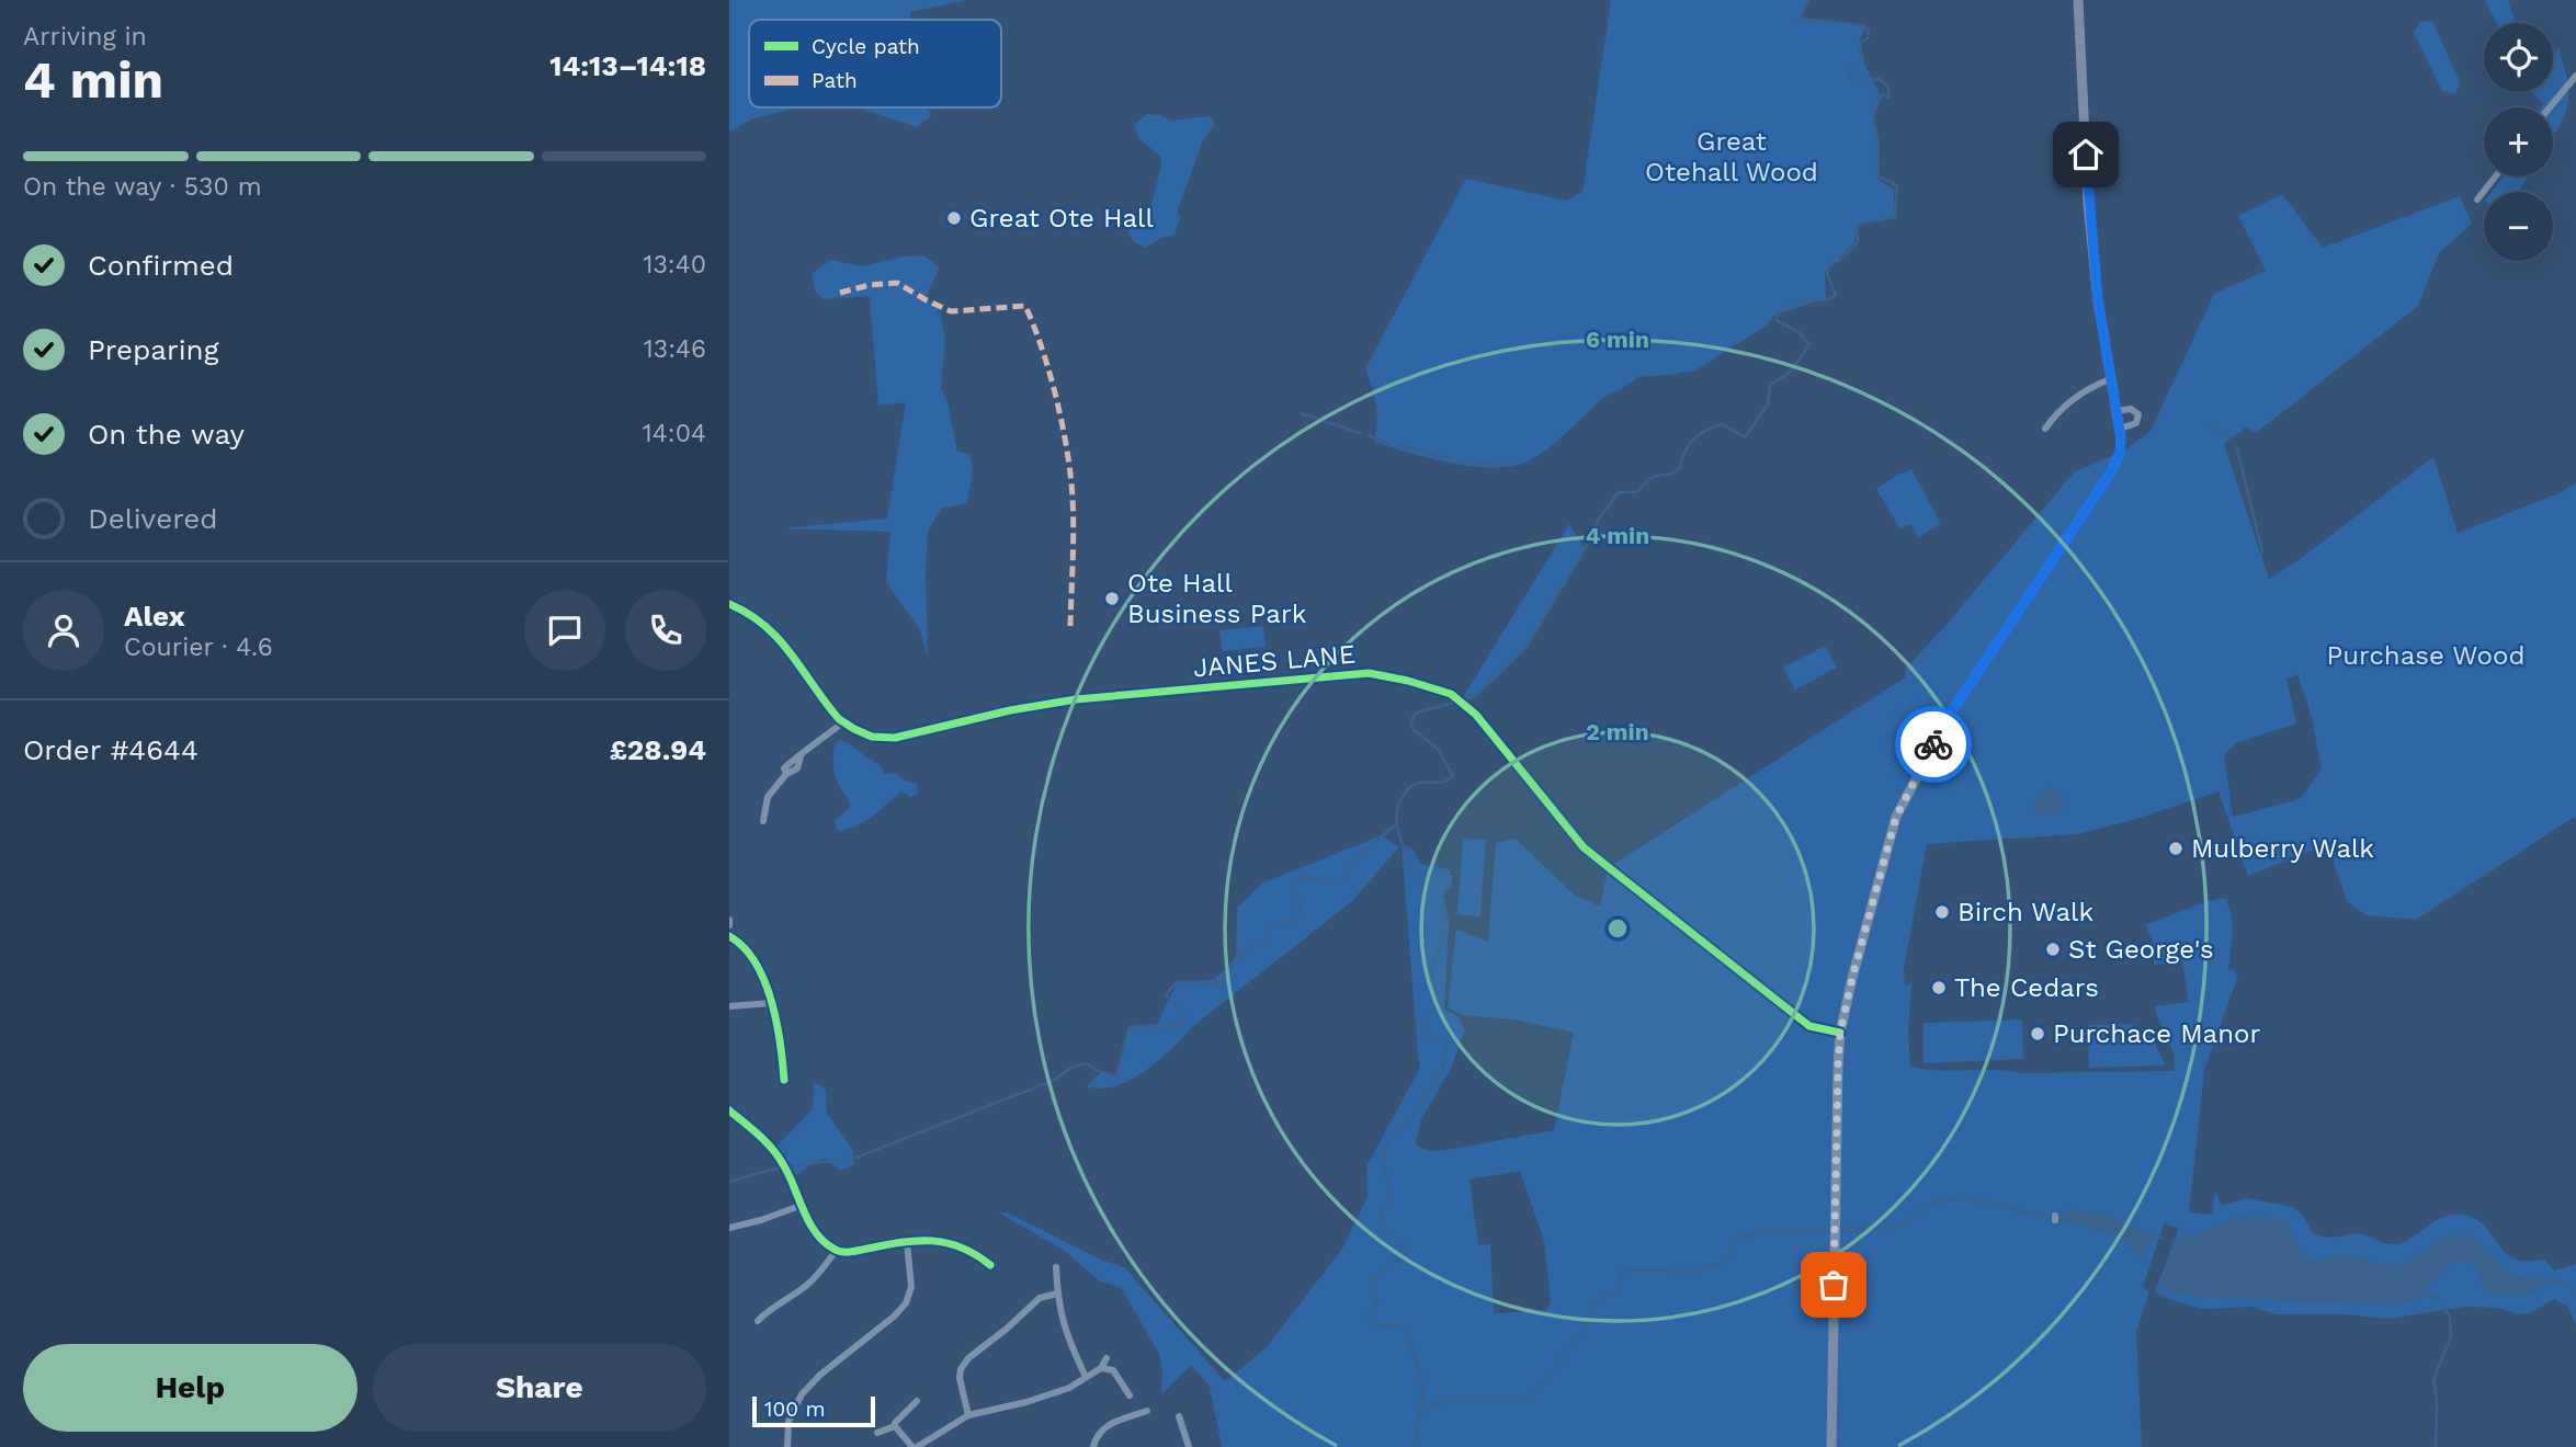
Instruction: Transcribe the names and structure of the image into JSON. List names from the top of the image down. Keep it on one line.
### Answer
{"streets":{"main road":["JANES LANE"]},"parks":["Great Otehall Wood","Purchase Wood"],"places":["Great Ote Hall","Ote Hall Business Park","Mulberry Walk","Birch Walk","St George's","The Cedars","Purchace Manor"],"legend":["Cycle path","Path"],"scale_bar":"100 m","page":{"heading":["4 min","Arriving in","14:13–14:18"],"panel":["Alex","Courier · 4.6","Order #4644","£28.94"],"map_buttons":["+","−"],"bar":"On the way · 530 m","list":[["Confirmed","13:40"],["Preparing","13:46"],["On the way","14:04"],"Delivered"],"buttons":["Help","Share"],"scale":"100 m"},"rings":["6 min","4 min","2 min"]}
